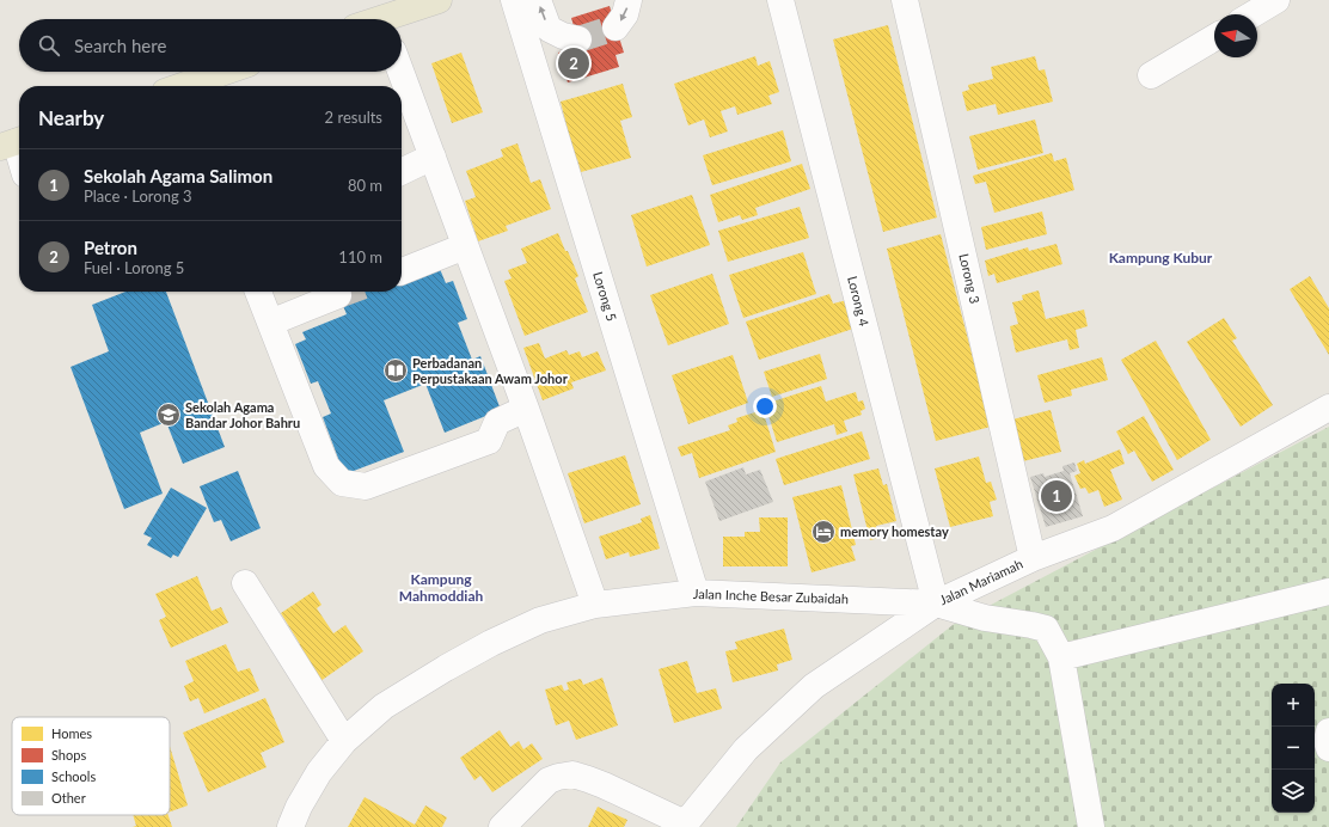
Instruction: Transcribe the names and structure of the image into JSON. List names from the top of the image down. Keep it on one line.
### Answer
{"streets":{"street":["Lorong 3","Lorong 5","Lorong 4","Jalan Mariamah","Jalan Inche Besar Zubaidah"]},"crossings":[["Lorong 3","Jalan Mariamah"],["Lorong 5","Jalan Inche Besar Zubaidah"],["Lorong 4","Jalan Mariamah"],["Lorong 4","Jalan Inche Besar Zubaidah"],["Jalan Mariamah","Jalan Inche Besar Zubaidah"]],"districts":["Kampung Kubur","Kampung Mahmoddiah"],"places":{"library":["Perbadanan Perpustakaan Awam Johor"],"school or university":["Sekolah Agama Bandar Johor Bahru"],"hotel":["memory homestay"]},"legend":["Homes","Shops","Schools","Other"],"north":"left","page":{"search":"Search here","pins":["2","1"],"heading":["Nearby","2 results"],"list":[{"mark":"1","name":"Sekolah Agama Salimon","note":"Place · Lorong 3","value":"80 m"},{"mark":"2","name":"Petron","note":"Fuel · Lorong 5","value":"110 m"}],"map_buttons":["+","−"]}}
